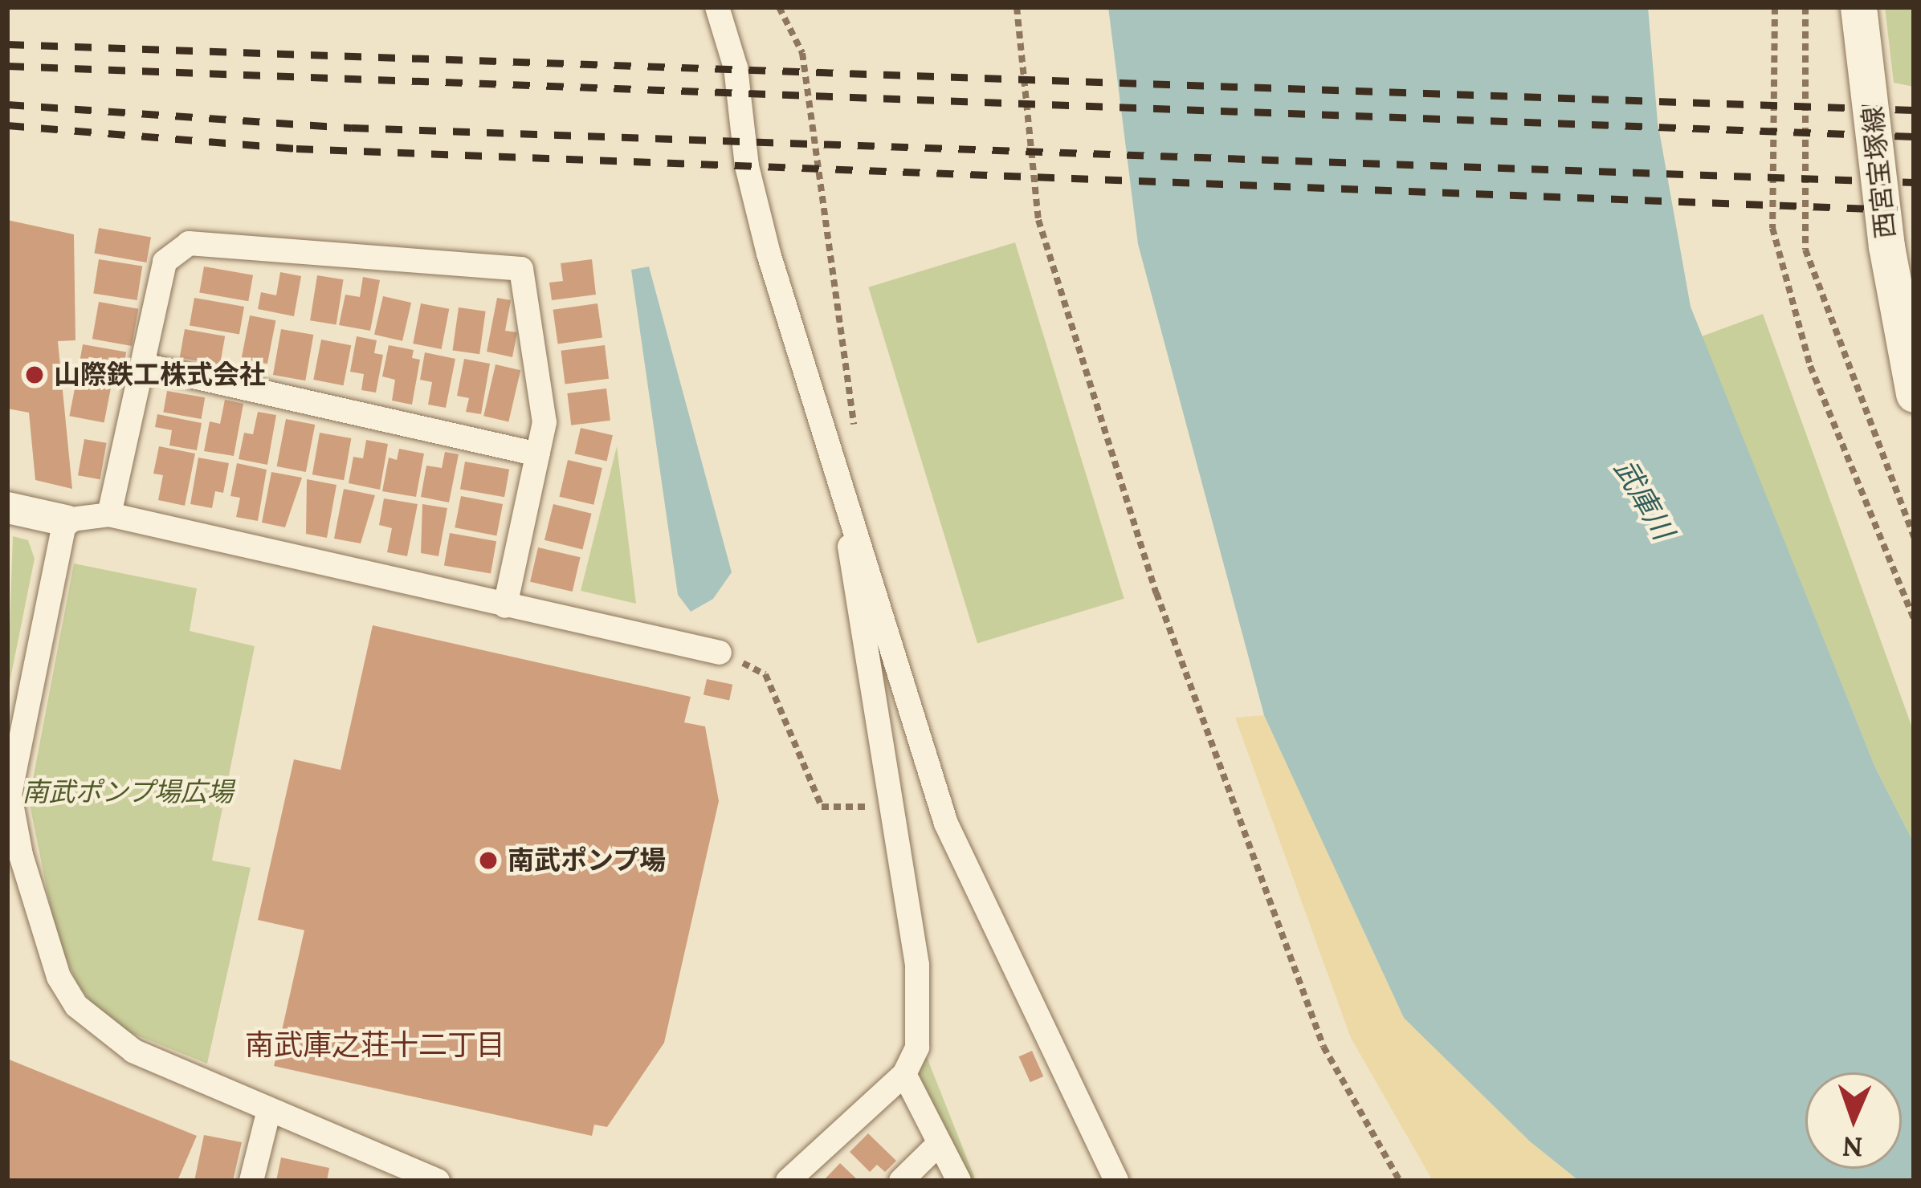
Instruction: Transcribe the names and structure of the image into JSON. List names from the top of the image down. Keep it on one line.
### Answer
{"streets":{"main road":["西宮宝塚線"]},"districts":["南武庫之荘十二丁目"],"water":["武庫川"],"parks":["南武ポンプ場広場"],"places":["山際鉄工株式会社","南武ポンプ場"],"north":"bottom"}
